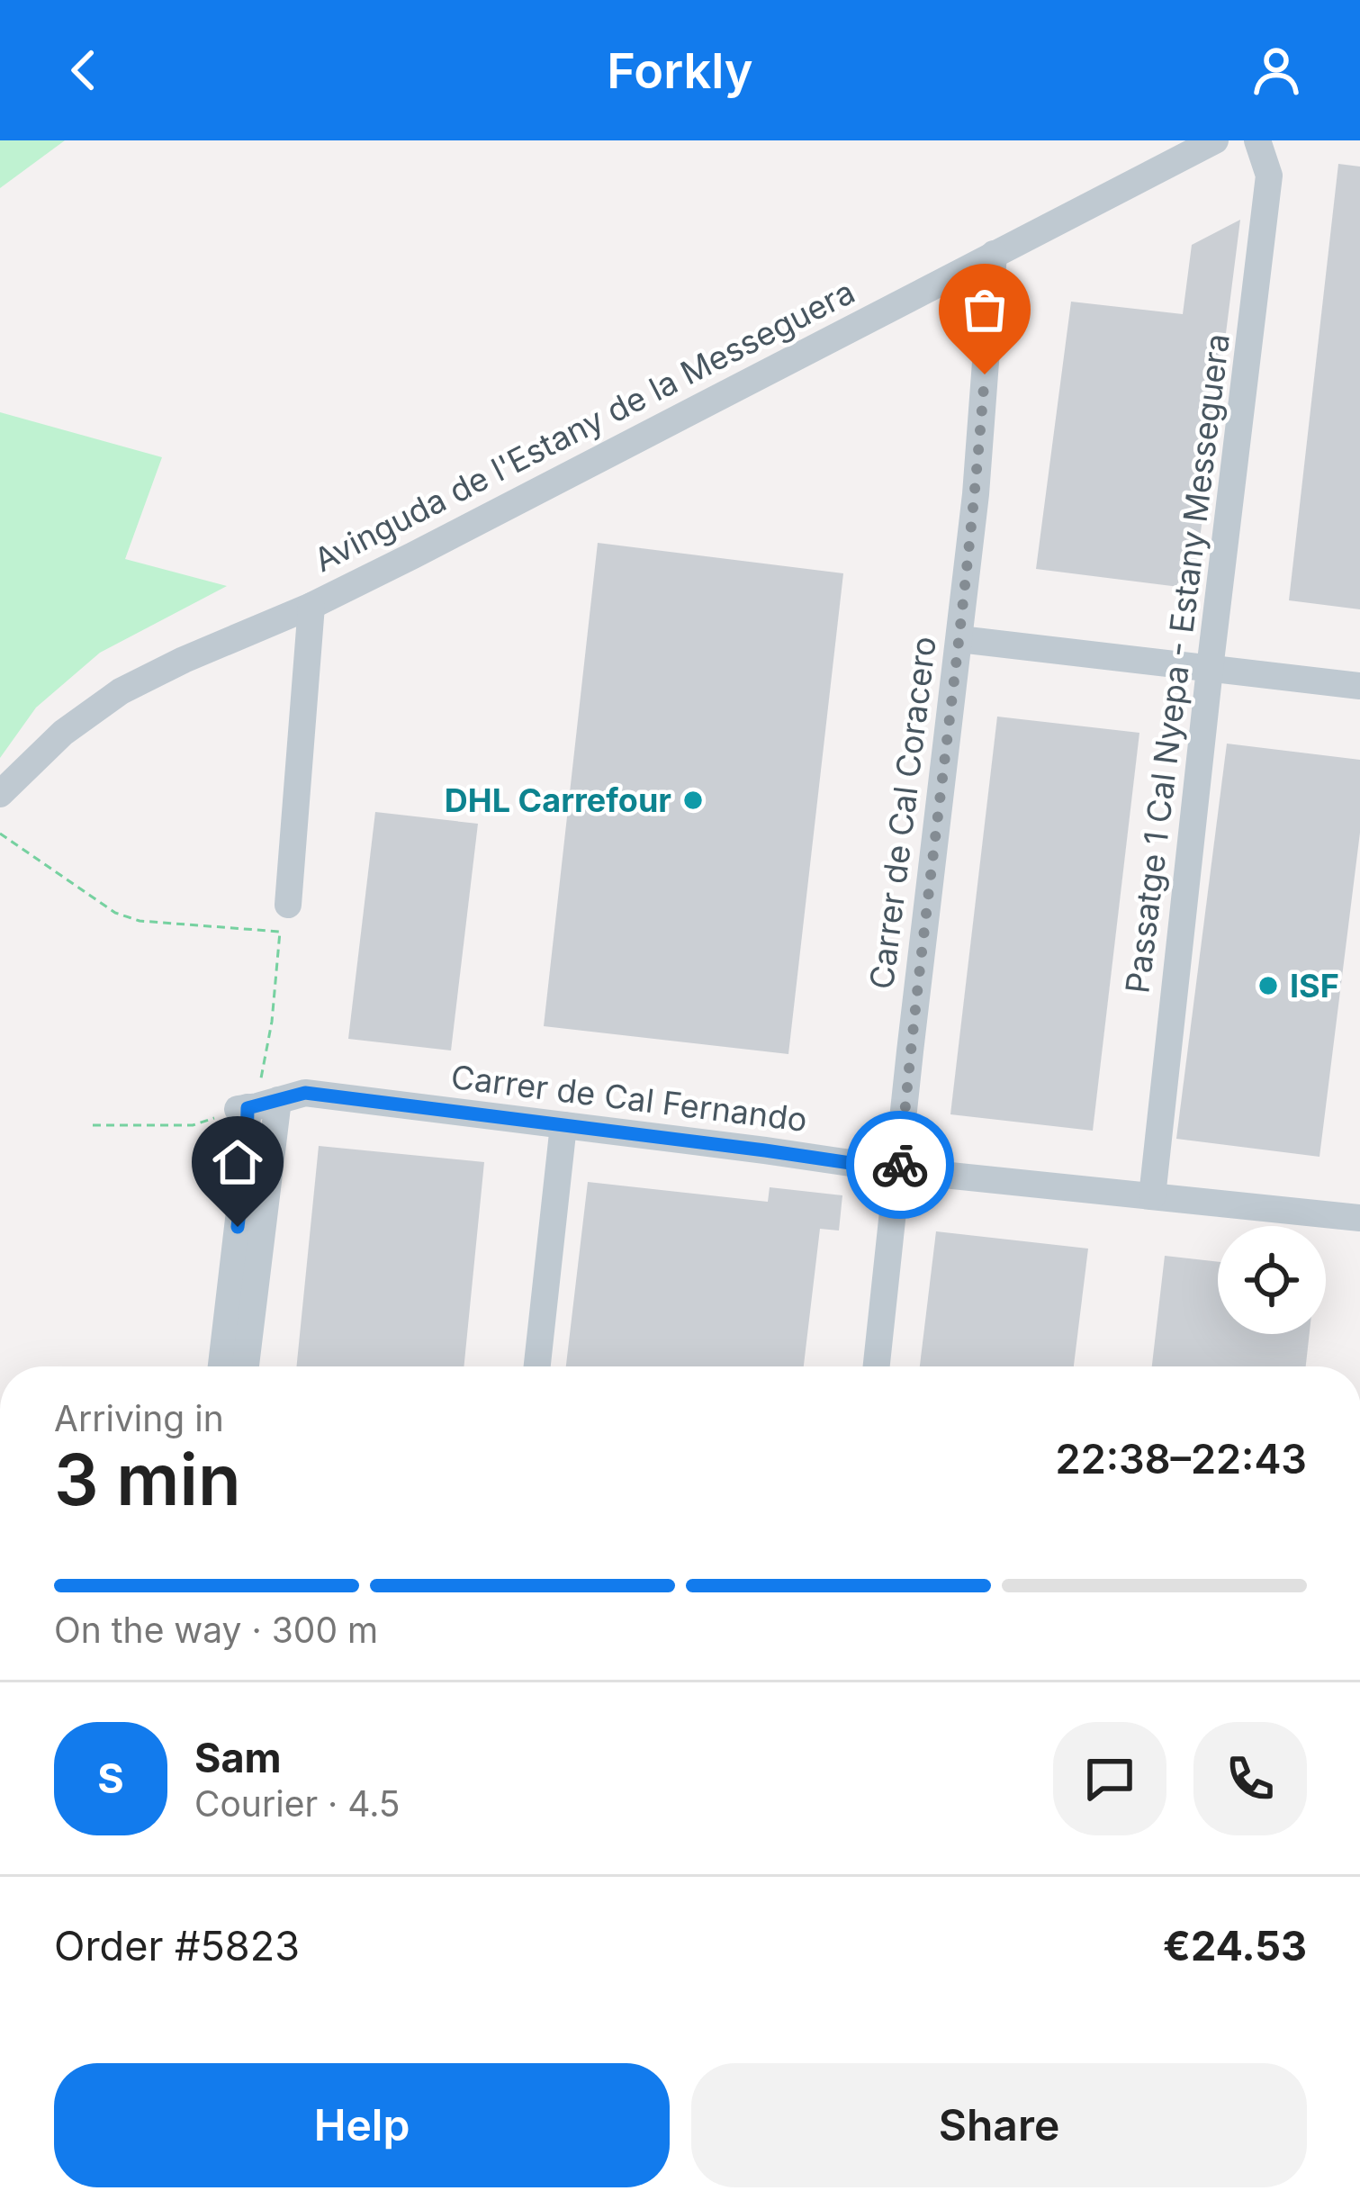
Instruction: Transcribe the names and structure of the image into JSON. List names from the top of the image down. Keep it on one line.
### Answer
{"streets":{"street":["Avinguda de l'Estany de la Messeguera","Passatge 1 Cal Nyepa - Estany Messeguera","Carrer de Cal Coracero","Carrer de Cal Fernando"]},"crossings":[["Avinguda de l'Estany de la Messeguera","Carrer de Cal Coracero"],["Passatge 1 Cal Nyepa - Estany Messeguera","Carrer de Cal Fernando"],["Carrer de Cal Coracero","Carrer de Cal Fernando"]],"places":["DHL Carrefour","ISF"],"page":{"header":"Forkly","heading":["3 min","Arriving in","22:38–22:43"],"panel":["Sam","Courier · 4.5","Order #5823","€24.53"],"bar":"On the way · 300 m","round":"S","buttons":["Help","Share"]}}
